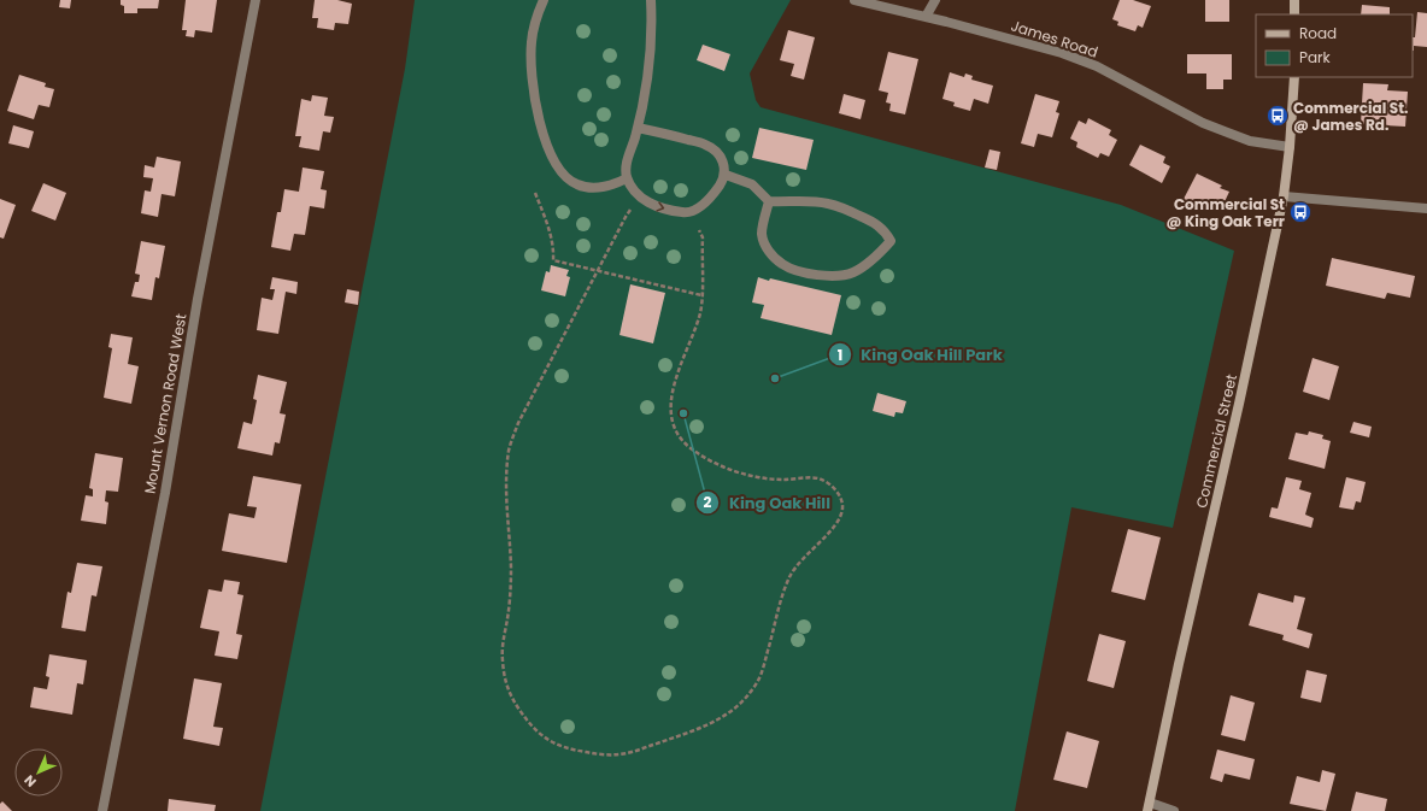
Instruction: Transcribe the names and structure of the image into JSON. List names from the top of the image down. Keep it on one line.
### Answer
{"streets":{"main road":["Commercial Street"],"street":["James Road","Mount Vernon Road West"]},"crossings":[["James Road","Commercial Street"]],"places":{"bus stop":["Commercial St. @ James Rd.","Commercial St @ King Oak Terr"],"other":["King Oak Hill Park","King Oak Hill"]},"legend":["Road","Park"],"north":"bottom left"}
